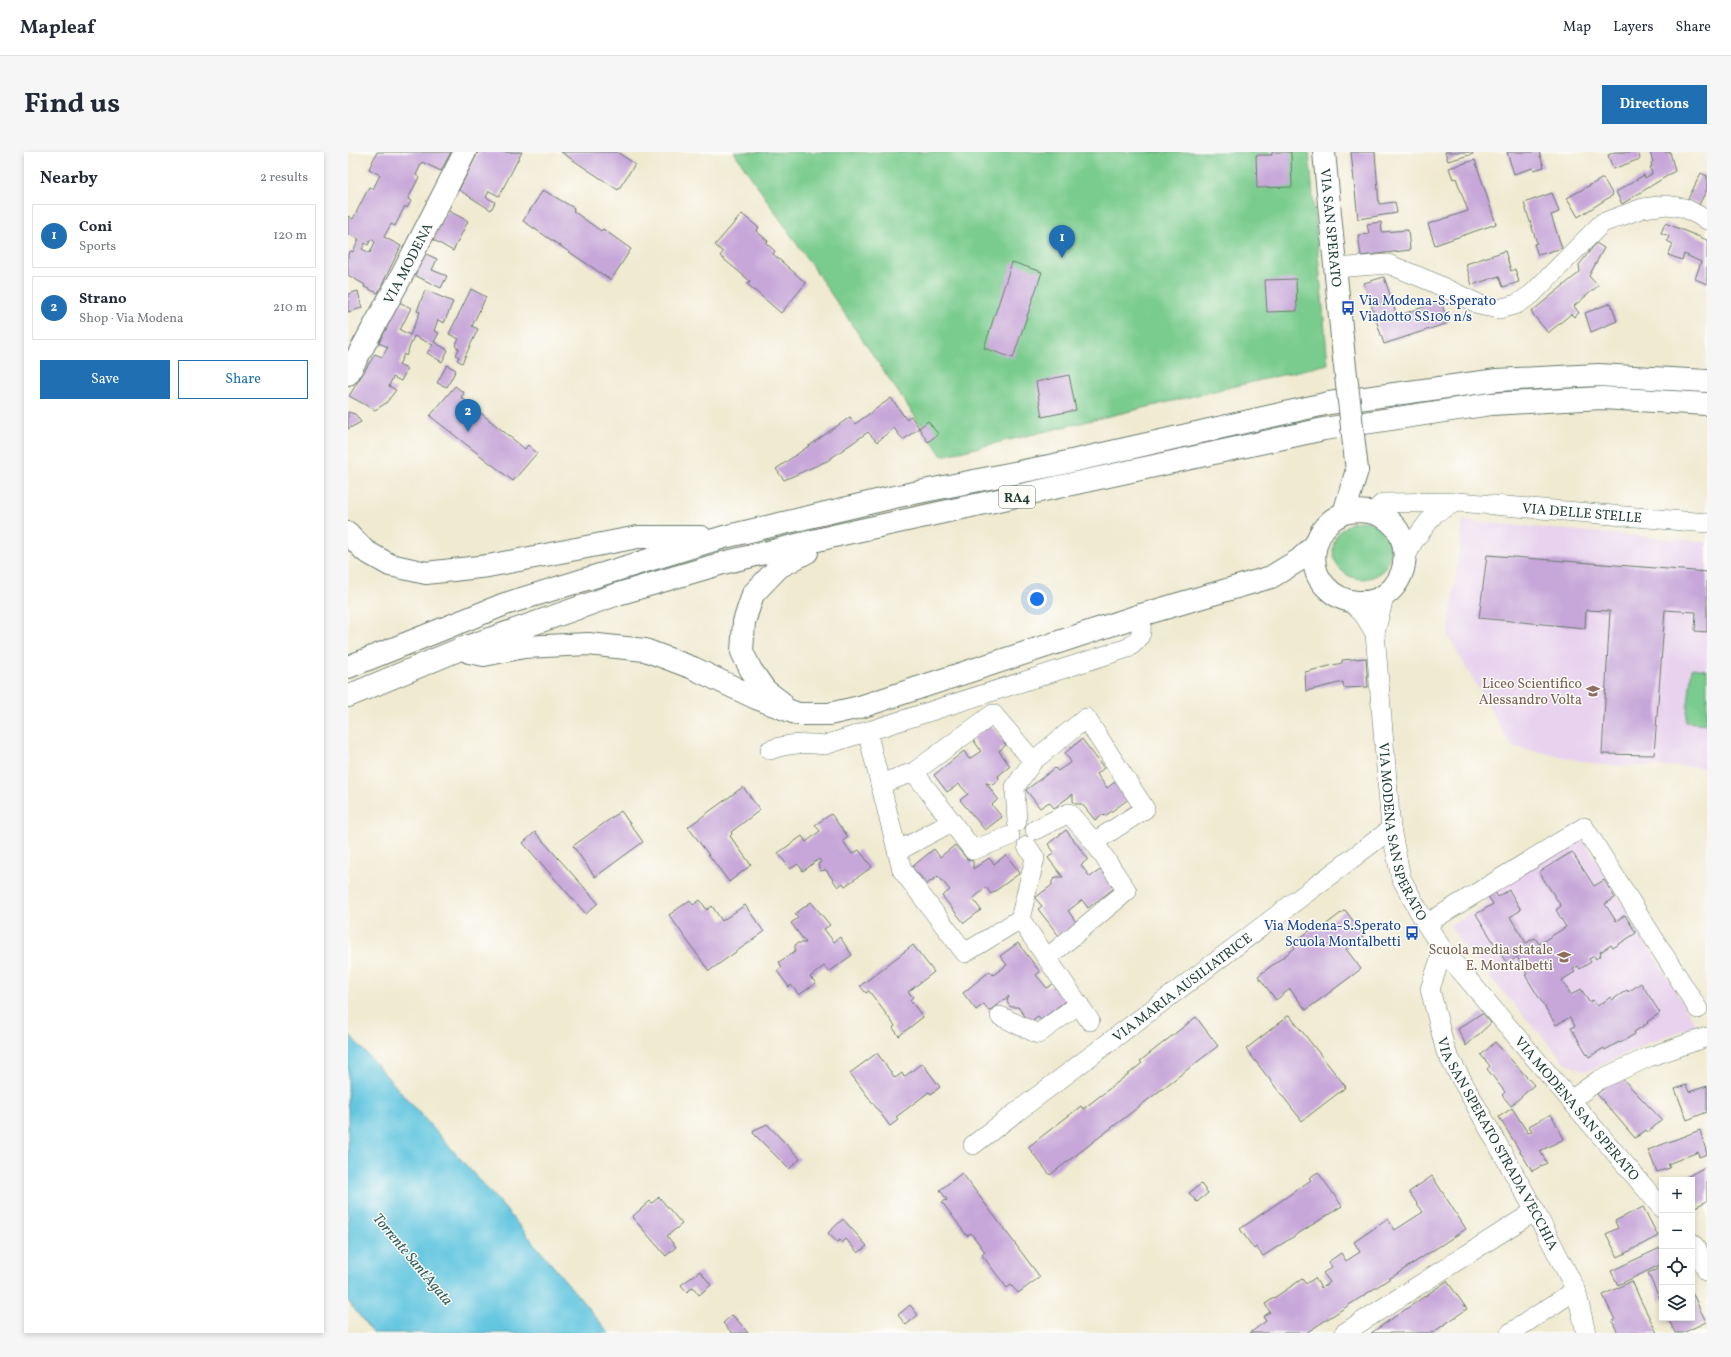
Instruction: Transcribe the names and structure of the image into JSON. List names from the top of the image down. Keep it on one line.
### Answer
{"streets":{"main road":["VIA SAN SPERATO","VIA MODENA","RA4"],"street":["VIA DELLE STELLE","VIA MODENA SAN SPERATO","VIA MARIA AUSILIATRICE","VIA SAN SPERATO STRADA VECCHIA"]},"crossings":[["VIA MODENA SAN SPERATO","VIA MARIA AUSILIATRICE"],["VIA MODENA SAN SPERATO","VIA SAN SPERATO STRADA VECCHIA"]],"water":["Torrente Sant'Agata"],"places":{"bus stop":["Via Modena-S.Sperato Viadotto SS106 n/s","Via Modena-S.Sperato Scuola Montalbetti"],"school or university":["Liceo Scientifico Alessandro Volta","Scuola media statale E. Montalbetti"]},"page":{"header":"Mapleaf","nav":["Map","Layers","Share"],"title":"Find us","buttons":["Directions",["Save","Share"]],"heading":["Nearby","2 results"],"list":[{"mark":"1","name":"Coni","note":"Sports","value":"120 m"},{"mark":"2","name":"Strano","note":"Shop · Via Modena","value":"210 m"}],"pins":["1","2"],"map_buttons":["+","−"]}}
